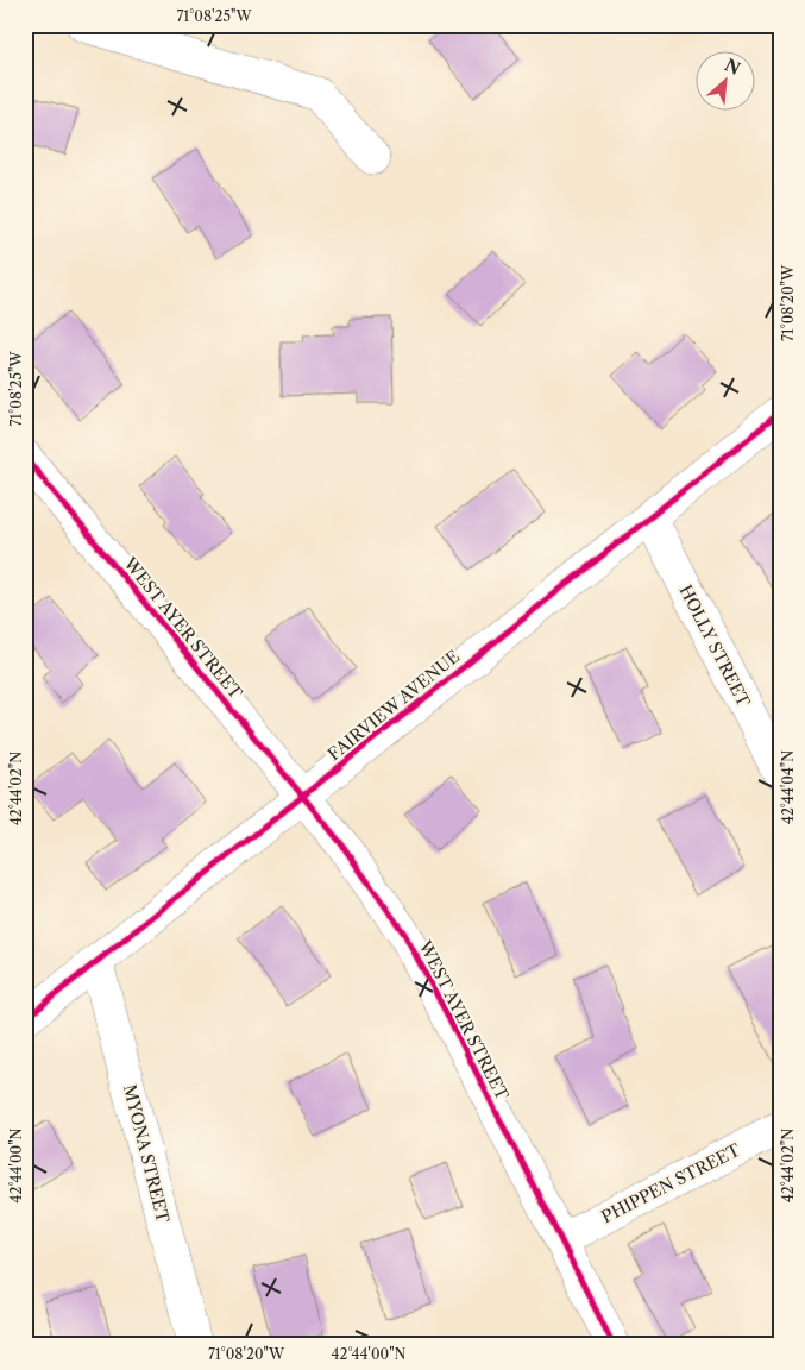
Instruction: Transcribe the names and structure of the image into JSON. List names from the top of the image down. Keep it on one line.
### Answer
{"streets":{"street":["WEST AYER STREET","HOLLY STREET","FAIRVIEW AVENUE","MYONA STREET","PHIPPEN STREET"]},"crossings":[["WEST AYER STREET","FAIRVIEW AVENUE"],["WEST AYER STREET","PHIPPEN STREET"],["HOLLY STREET","FAIRVIEW AVENUE"],["FAIRVIEW AVENUE","MYONA STREET"]],"north":"top right","coordinates":["71°08'25\"W","71°08'20\"W","42°44'04\"N","42°44'02\"N","42°44'00\"N"]}
